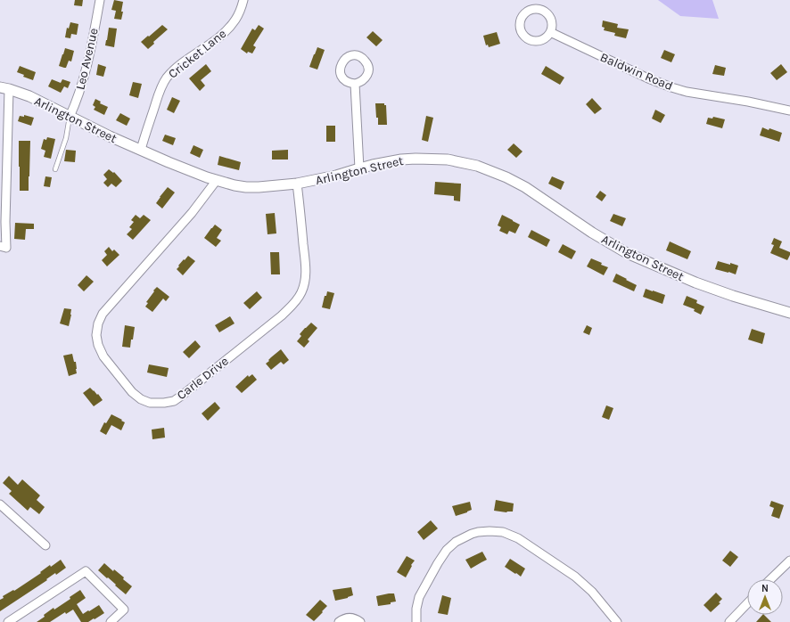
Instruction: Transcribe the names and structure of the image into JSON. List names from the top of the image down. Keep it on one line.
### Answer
{"streets":{"street":["Cricket Lane","Leo Avenue","Baldwin Road","Arlington Street","Carle Drive"]},"crossings":[["Cricket Lane","Arlington Street"],["Leo Avenue","Arlington Street"],["Arlington Street","Carle Drive"]],"north":"top"}
